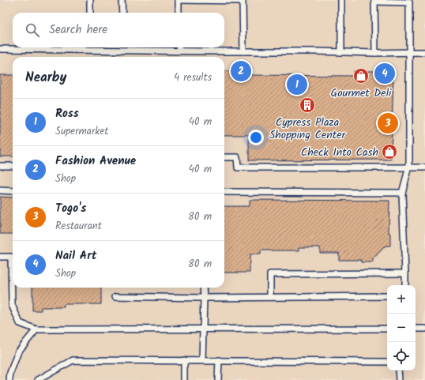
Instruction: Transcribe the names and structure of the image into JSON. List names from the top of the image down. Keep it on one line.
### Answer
{"places":{"shop":["Gourmet Deli","Check Into Cash"],"building":["Cypress Plaza Shopping Center"]},"page":{"search":"Search here","heading":["Nearby","4 results"],"pins":["2","4","1","3"],"list":[{"mark":"1","name":"Ross","note":"Supermarket","value":"40 m"},{"mark":"2","name":"Fashion Avenue","note":"Shop","value":"40 m"},{"mark":"3","name":"Togo's","note":"Restaurant","value":"80 m"},{"mark":"4","name":"Nail Art","note":"Shop","value":"80 m"}],"map_buttons":["+","−"]}}
